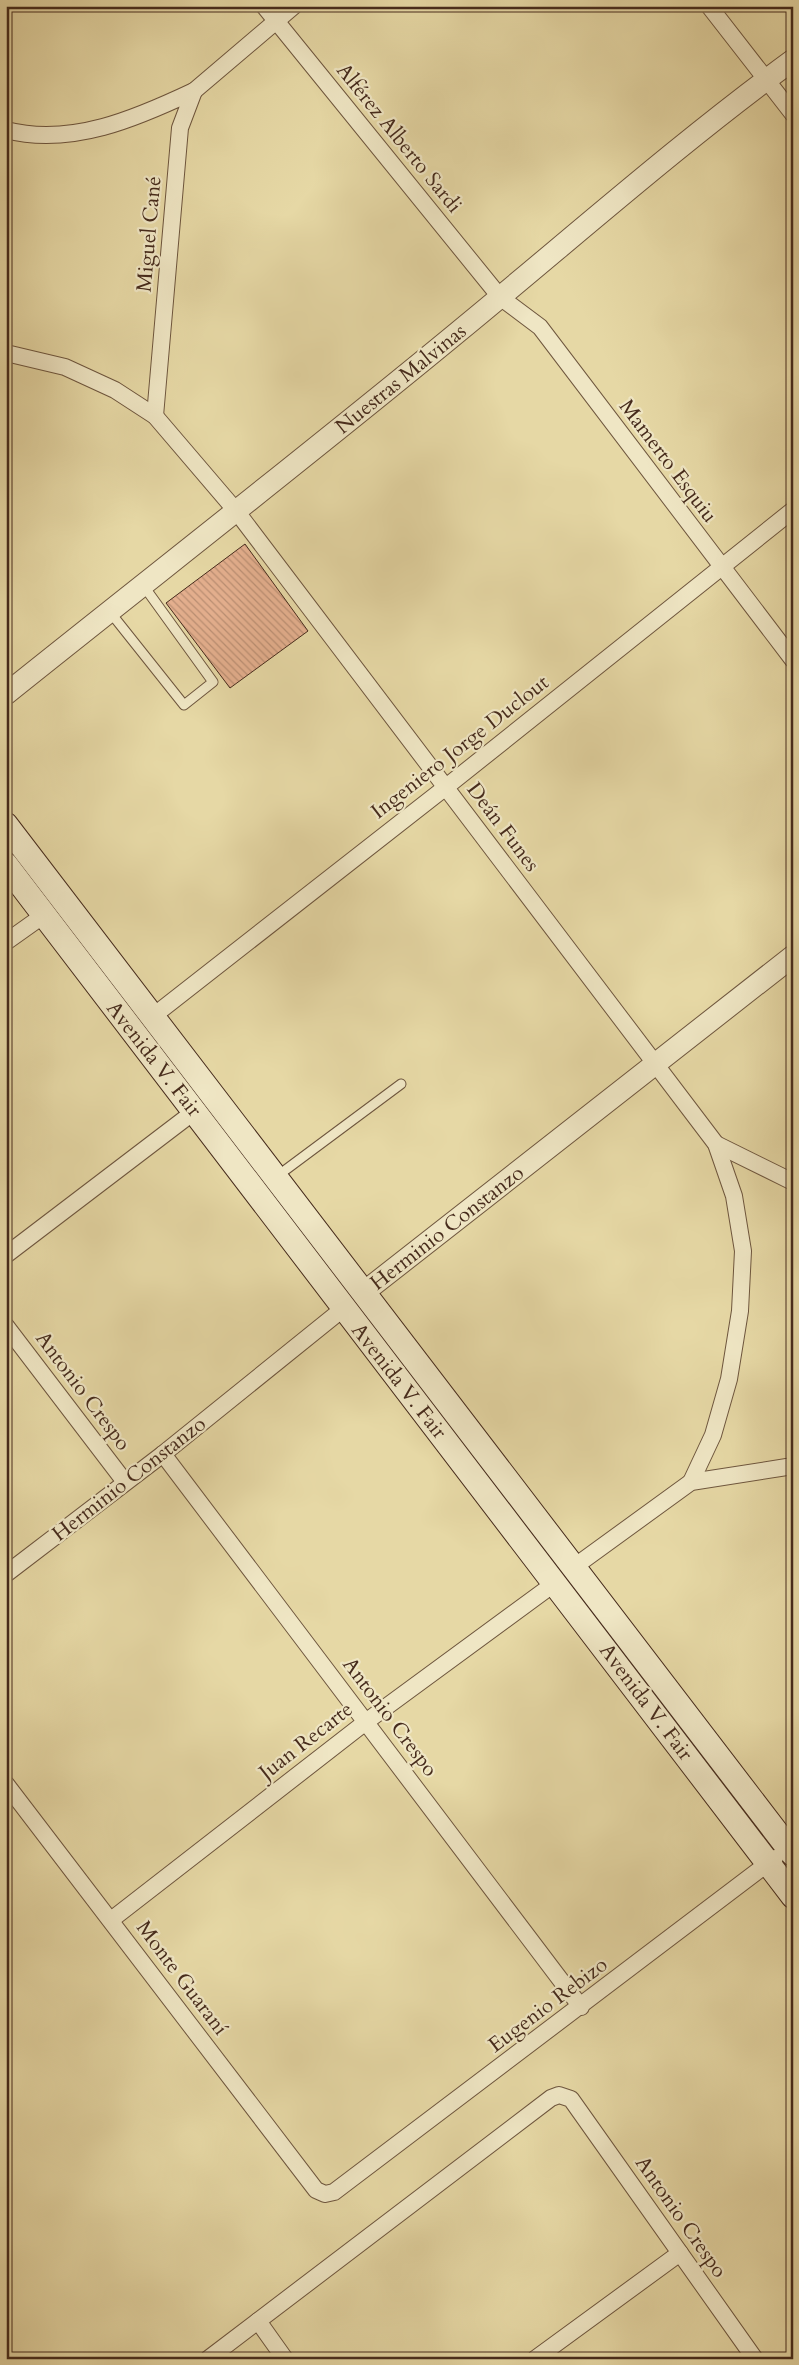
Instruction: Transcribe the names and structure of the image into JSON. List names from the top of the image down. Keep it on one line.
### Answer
{"streets":{"main road":["Avenida V. Fair","Herminio Constanzo"],"street":["Alférez Alberto Sardi","Miguel Cané","Nuestras Malvinas","Mamerto Esquiu","Ingeniero Jorge Duclout","Deán Funes","Antonio Crespo","Juan Recarte","Monte Guaraní","Eugenio Rebizo"]},"crossings":[["Alférez Alberto Sardi","Nuestras Malvinas"],["Alférez Alberto Sardi","Mamerto Esquiu"],["Miguel Cané","Deán Funes"],["Nuestras Malvinas","Mamerto Esquiu"],["Nuestras Malvinas","Deán Funes"],["Mamerto Esquiu","Ingeniero Jorge Duclout"],["Ingeniero Jorge Duclout","Deán Funes"],["Ingeniero Jorge Duclout","Avenida V. Fair"],["Deán Funes","Herminio Constanzo"],["Avenida V. Fair","Herminio Constanzo"],["Avenida V. Fair","Juan Recarte"],["Avenida V. Fair","Eugenio Rebizo"],["Herminio Constanzo","Antonio Crespo"],["Antonio Crespo","Juan Recarte"],["Antonio Crespo","Eugenio Rebizo"],["Juan Recarte","Monte Guaraní"],["Monte Guaraní","Eugenio Rebizo"]]}
